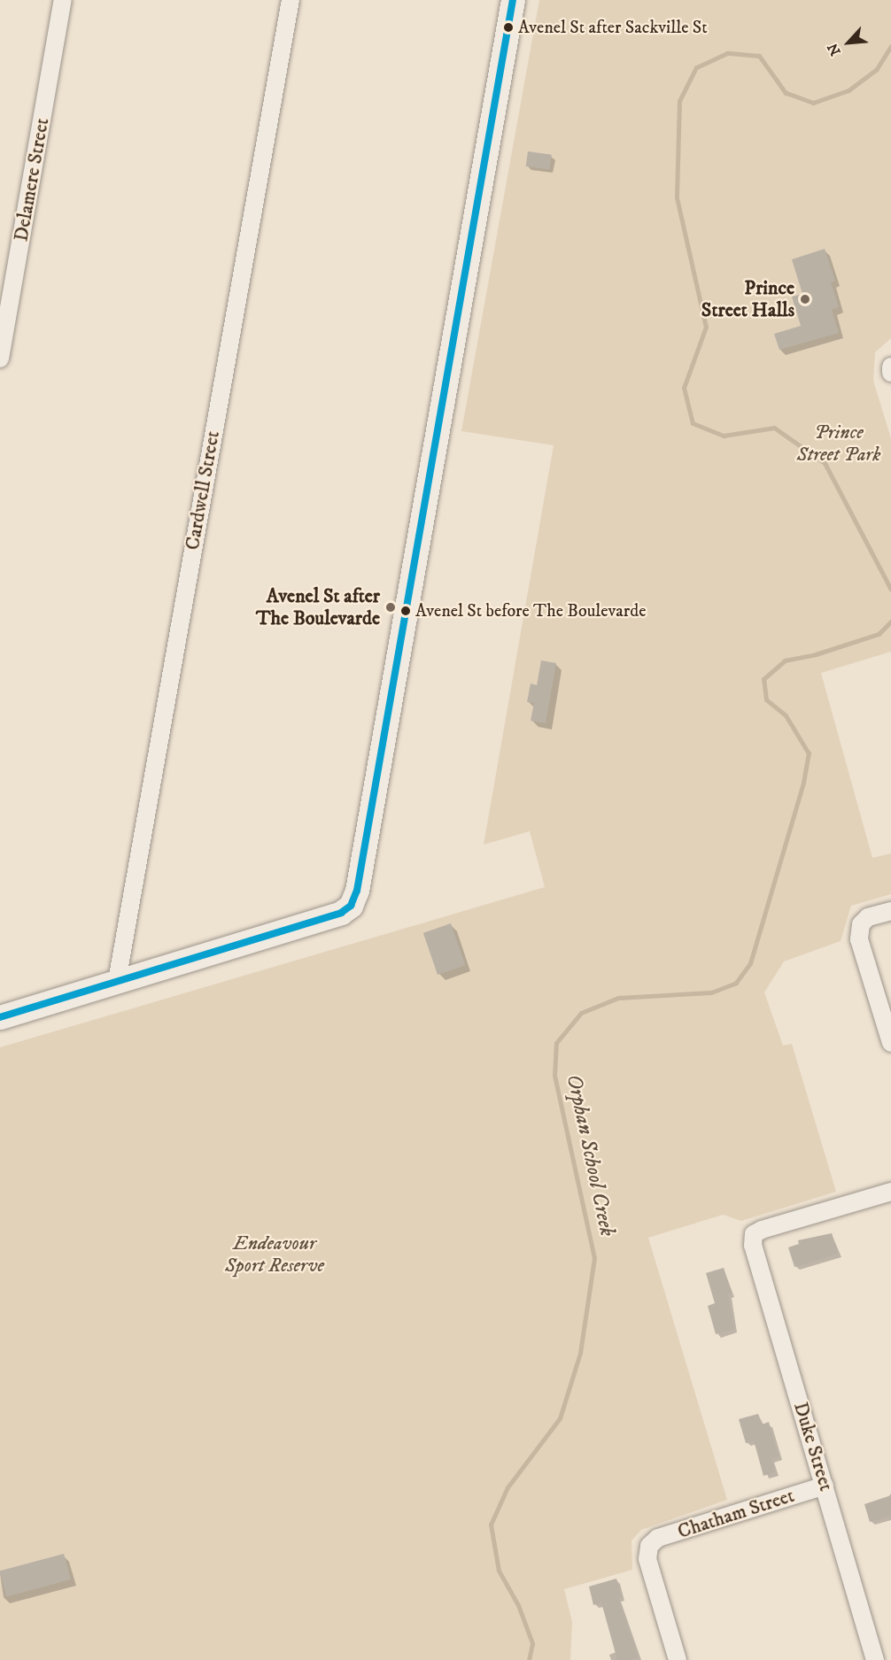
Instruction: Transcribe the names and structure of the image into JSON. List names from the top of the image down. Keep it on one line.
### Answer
{"streets":{"street":["Delamere Street","Cardwell Street","Duke Street","Chatham Street"]},"crossings":[["Duke Street","Chatham Street"]],"water":["Orphan School Creek"],"parks":["Prince Street Park","Endeavour Sport Reserve"],"places":["Avenel St after Sackville St","Prince Street Halls","Avenel St after The Boulevarde","Avenel St before The Boulevarde"],"north":"bottom left"}
